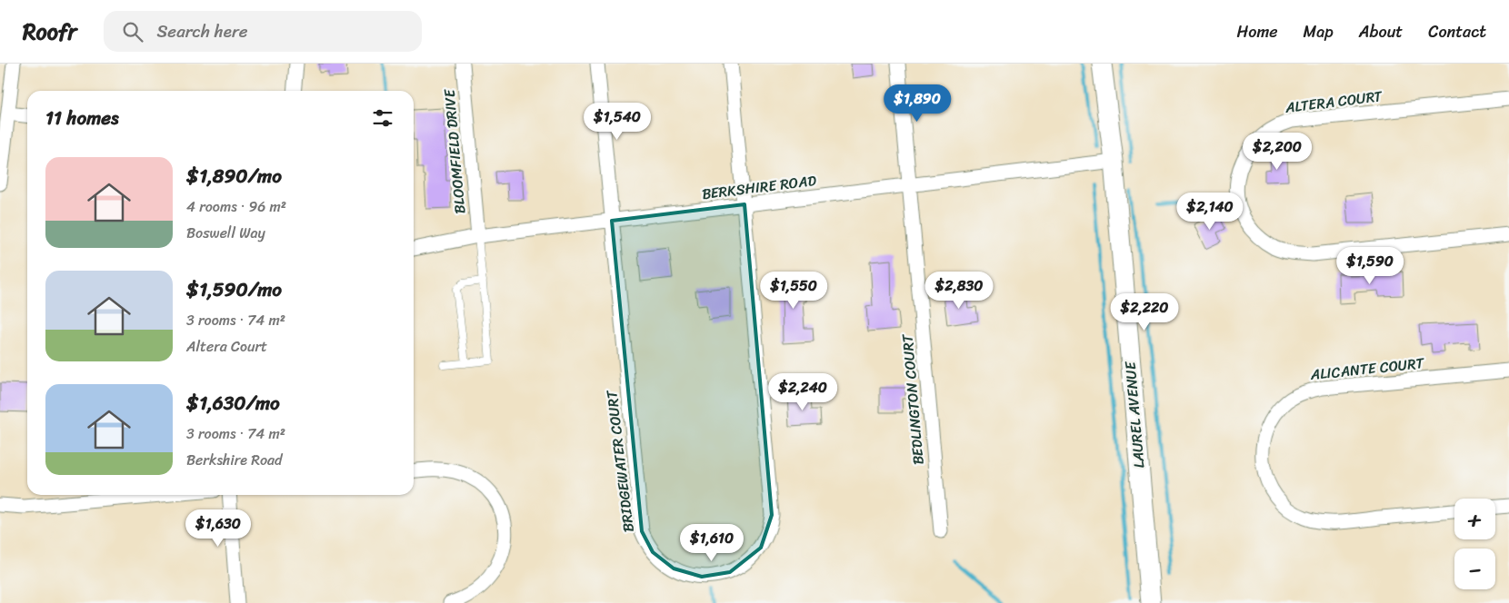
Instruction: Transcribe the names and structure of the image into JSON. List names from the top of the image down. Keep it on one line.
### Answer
{"streets":{"main road":["LAUREL AVENUE"],"street":["ALTERA COURT","BLOOMFIELD DRIVE","BERKSHIRE ROAD","ALICANTE COURT","BEDLINGTON COURT","BRIDGEWATER COURT"]},"crossings":[["BLOOMFIELD DRIVE","BERKSHIRE ROAD"],["BERKSHIRE ROAD","BEDLINGTON COURT"],["BERKSHIRE ROAD","LAUREL AVENUE"],["BERKSHIRE ROAD","BRIDGEWATER COURT"]],"page":{"header":"Roofr","search":"Search here","nav":["Home","Map","About","Contact"],"price":["$1,890","$1,540","$2,200","$2,140","$1,590","$1,550","$2,830","$2,220","$2,240","$1,630","$1,610"],"heading":"11 homes","list":[{"name":"$1,890/mo","note":"4 rooms · 96 m² · Boswell Way"},{"name":"$1,590/mo","note":"3 rooms · 74 m² · Altera Court"},{"name":"$1,630/mo","note":"3 rooms · 74 m² · Berkshire Road"}],"map_buttons":["+","−"]}}
